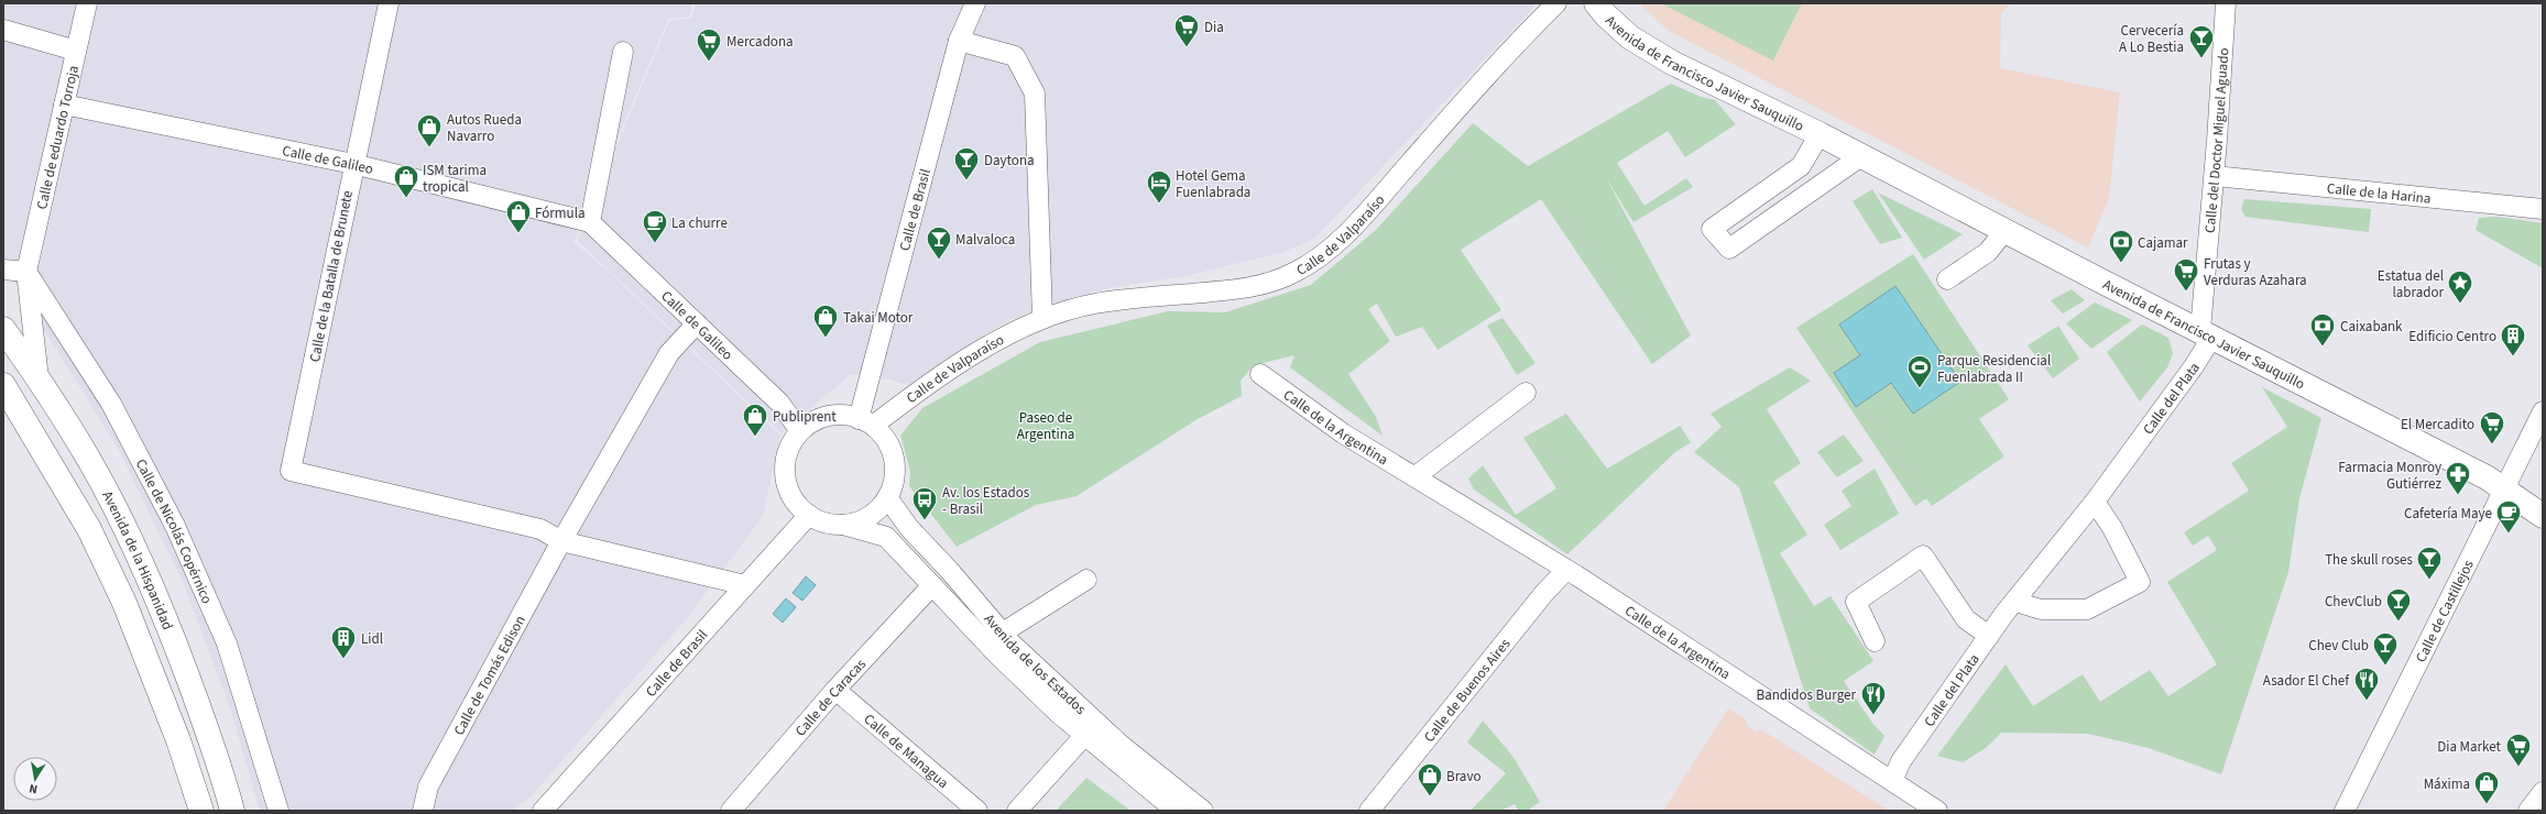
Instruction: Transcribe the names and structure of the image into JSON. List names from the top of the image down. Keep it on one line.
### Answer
{"streets":{"main road":["Avenida de Francisco Javier Sauquillo","Avenida de la Hispanidad"],"street":["Calle de eduardo Torroja","Calle del Doctor Miguel Aguado","Calle de Galileo","Calle de la Harina","Calle de Brasil","Calle de Valparaíso","Calle de la Batalla de Brunete","Calle del Plata","Calle de la Argentina","Calle de Nicolás Copérnico","Calle de Castillejos","Avenida de los Estados","Calle de Tomás Edison","Calle de Buenos Aires","Calle de Caracas","Calle de Managua"]},"crossings":[["Avenida de Francisco Javier Sauquillo","Calle del Doctor Miguel Aguado"],["Avenida de Francisco Javier Sauquillo","Calle del Plata"],["Avenida de Francisco Javier Sauquillo","Calle de Castillejos"],["Calle de eduardo Torroja","Calle de Galileo"],["Calle de eduardo Torroja","Calle de Nicolás Copérnico"],["Calle de eduardo Torroja","Avenida de la Hispanidad"],["Calle del Doctor Miguel Aguado","Calle de la Harina"],["Calle del Doctor Miguel Aguado","Calle del Plata"],["Calle de Galileo","Calle de Brasil"],["Calle de Galileo","Calle de Valparaíso"],["Calle de Galileo","Calle de la Batalla de Brunete"],["Calle de Galileo","Avenida de los Estados"],["Calle de Galileo","Calle de Tomás Edison"],["Calle de Brasil","Calle de Valparaíso"],["Calle de Brasil","Avenida de los Estados"],["Calle de Valparaíso","Avenida de los Estados"],["Calle de la Batalla de Brunete","Calle de Tomás Edison"],["Calle del Plata","Calle de la Argentina"],["Calle de la Argentina","Calle de Buenos Aires"],["Avenida de los Estados","Calle de Caracas"],["Calle de Caracas","Calle de Managua"]],"parks":["Paseo de Argentina"],"places":{"supermarket":["Dia","Mercadona","Frutas y Verduras Azahara","El Mercadito","Dia Market"],"bar":["Cervecería A Lo Bestia","Daytona","Malvaloca","The skull roses","ChevClub","Chev Club"],"shop":["Autos Rueda Navarro","ISM tarima tropical","Fórmula","Takai Motor","Publiprent","Bravo","Máxima"],"hotel":["Hotel Gema Fuenlabrada"],"cafe":["La churre","Cafetería Maye"],"bank":["Cajamar","Caixabank"],"place":["Estatua del labrador"],"building":["Edificio Centro","Lidl"],"sports":["Parque Residencial Fuenlabrada II"],"pharmacy":["Farmacia Monroy Gutiérrez"],"bus stop":["Av. los Estados - Brasil"],"restaurant":["Asador El Chef","Bandidos Burger"]},"north":"bottom"}
